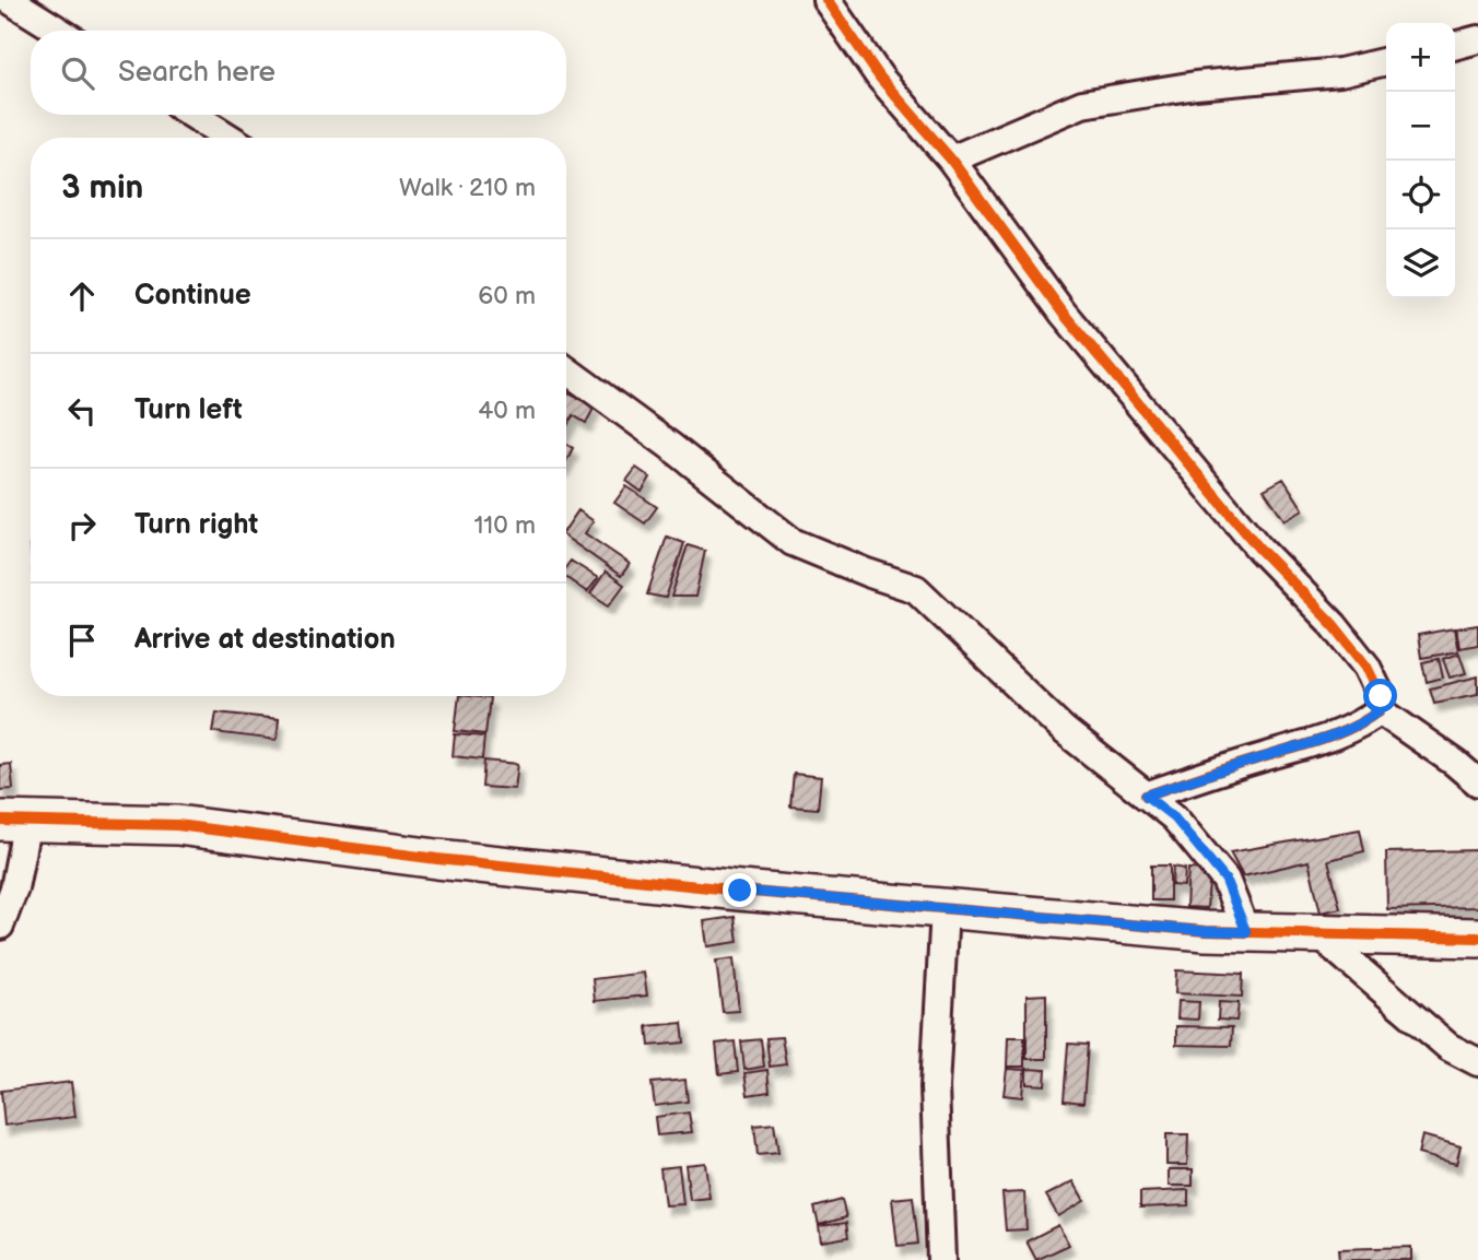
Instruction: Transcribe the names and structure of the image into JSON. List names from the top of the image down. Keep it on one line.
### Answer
{"page":{"map_buttons":["+","−"],"search":"Search here","heading":["3 min","Walk · 210 m"],"list":[["Continue","60 m"],["Turn left","40 m"],["Turn right","110 m"],"Arrive at destination"]}}
